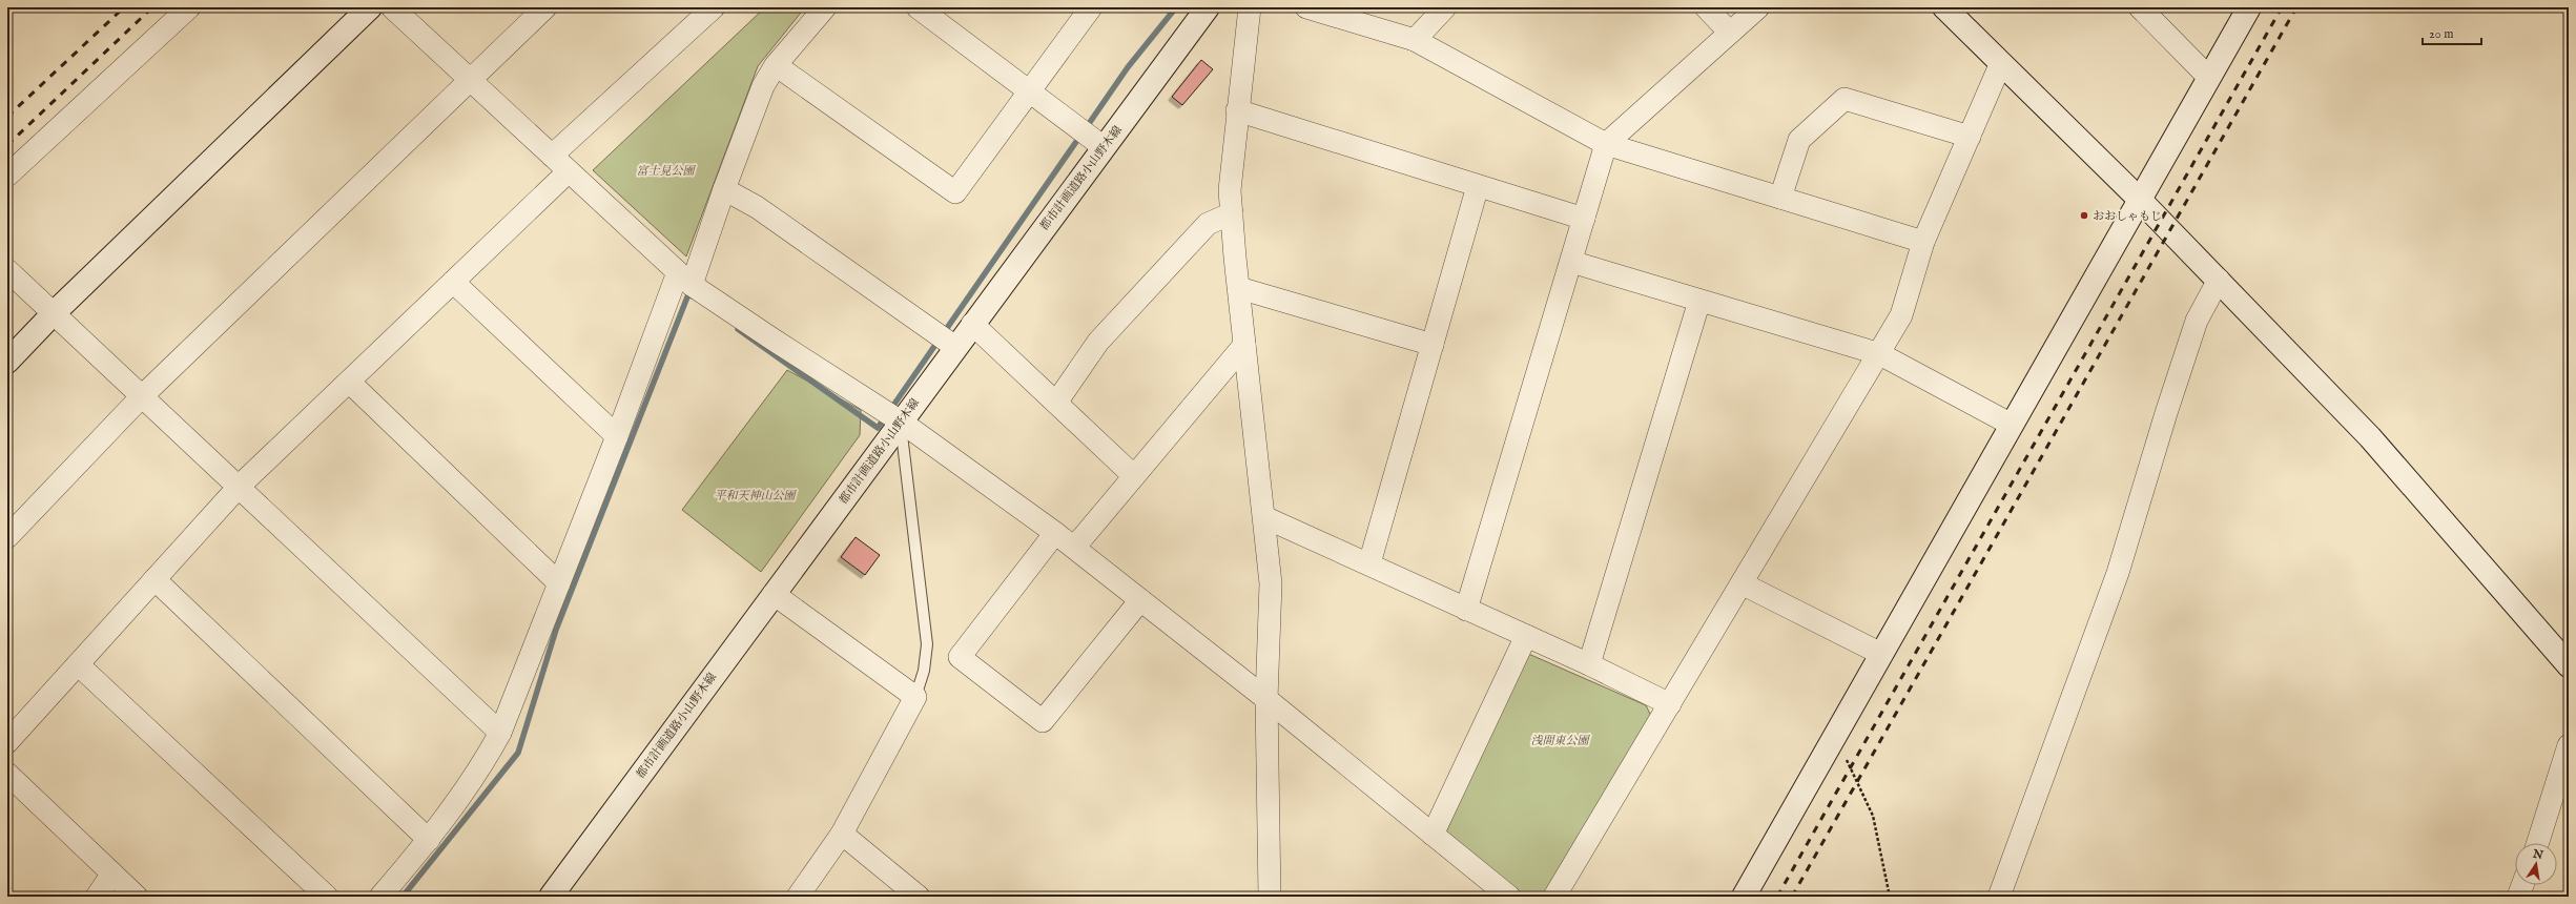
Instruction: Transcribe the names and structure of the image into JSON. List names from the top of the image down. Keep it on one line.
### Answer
{"streets":{"street":["都市計画道路小山野木線"]},"parks":["富士見公園","平和天神山公園","浅間東公園"],"places":["おおしゃもじ"],"scale_bar":"20 m","north":"top"}
